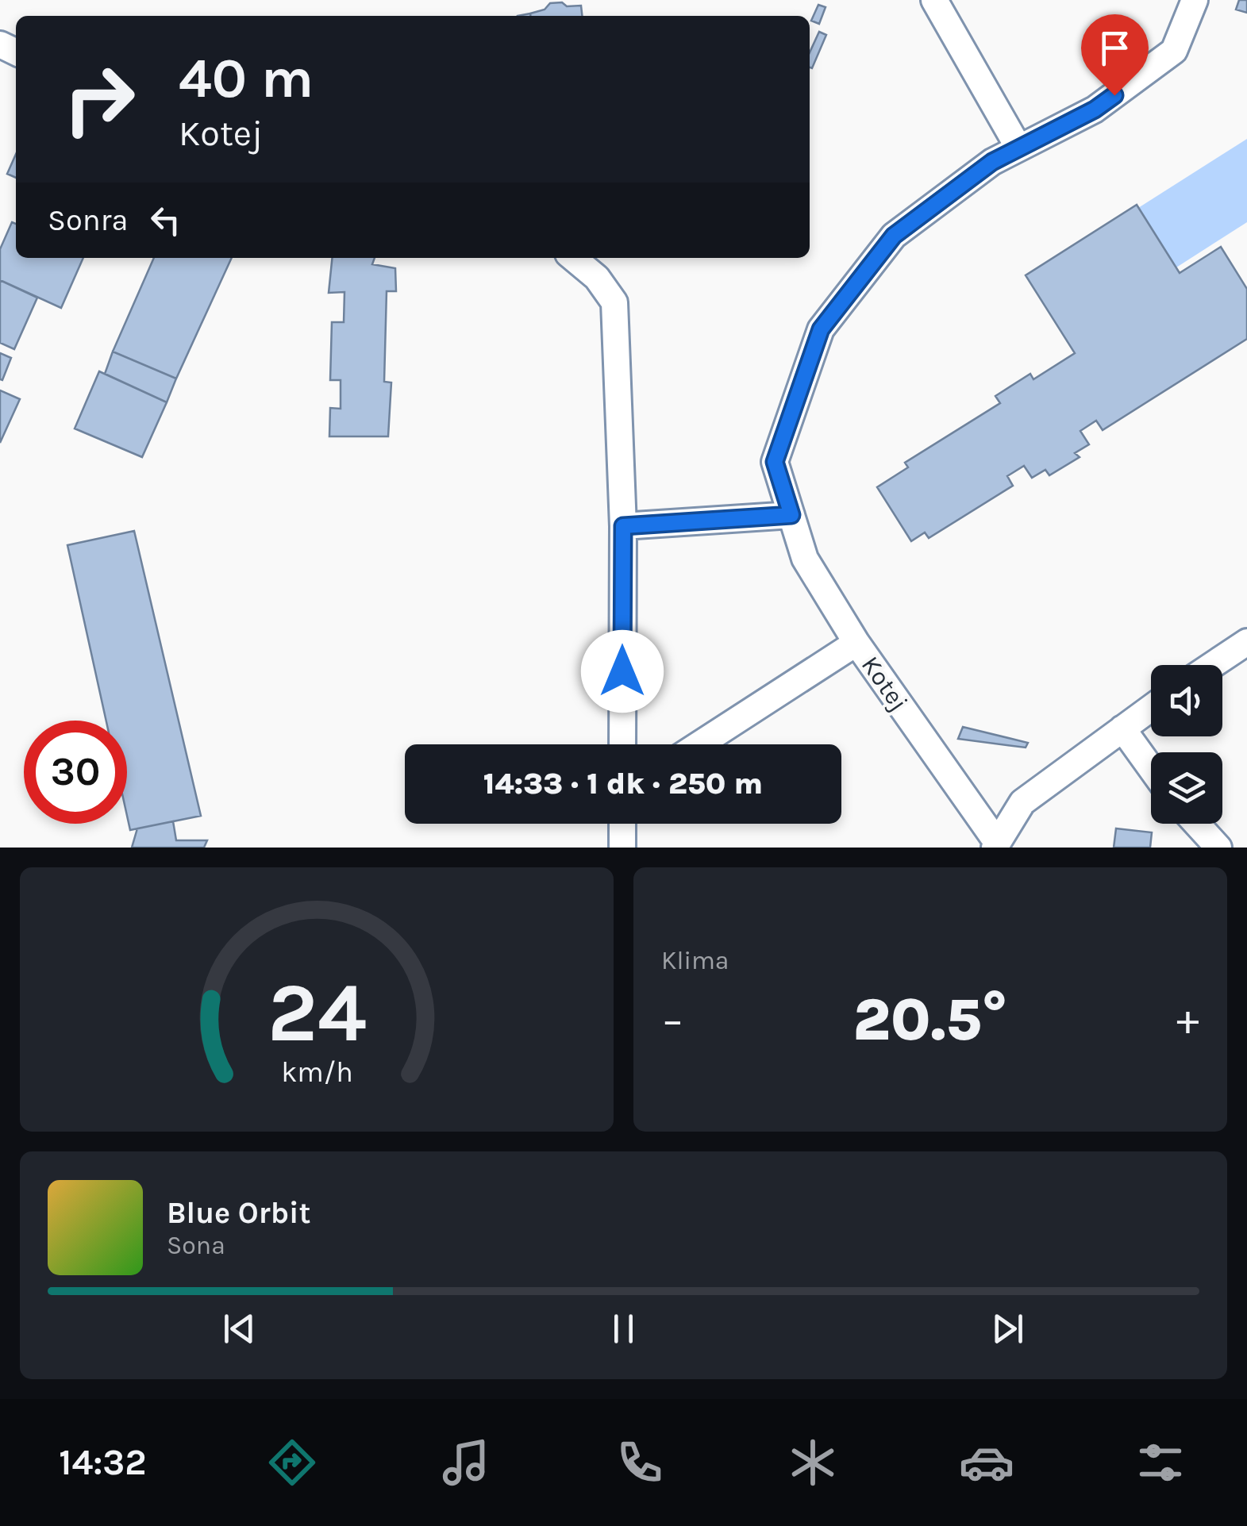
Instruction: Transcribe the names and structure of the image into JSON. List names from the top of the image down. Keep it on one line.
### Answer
{"streets":{"street":["Kotej"]},"page":{"turn":["40 m","Kotej"],"then":"Sonra","limit":"30","trip":"14:33 · 1 dk · 250 m","tile":"Klima","heat":["−","20.5°","+"],"song":["Blue Orbit","Sona"],"tabs":"14:32","gauge":["24","km/h"]}}
